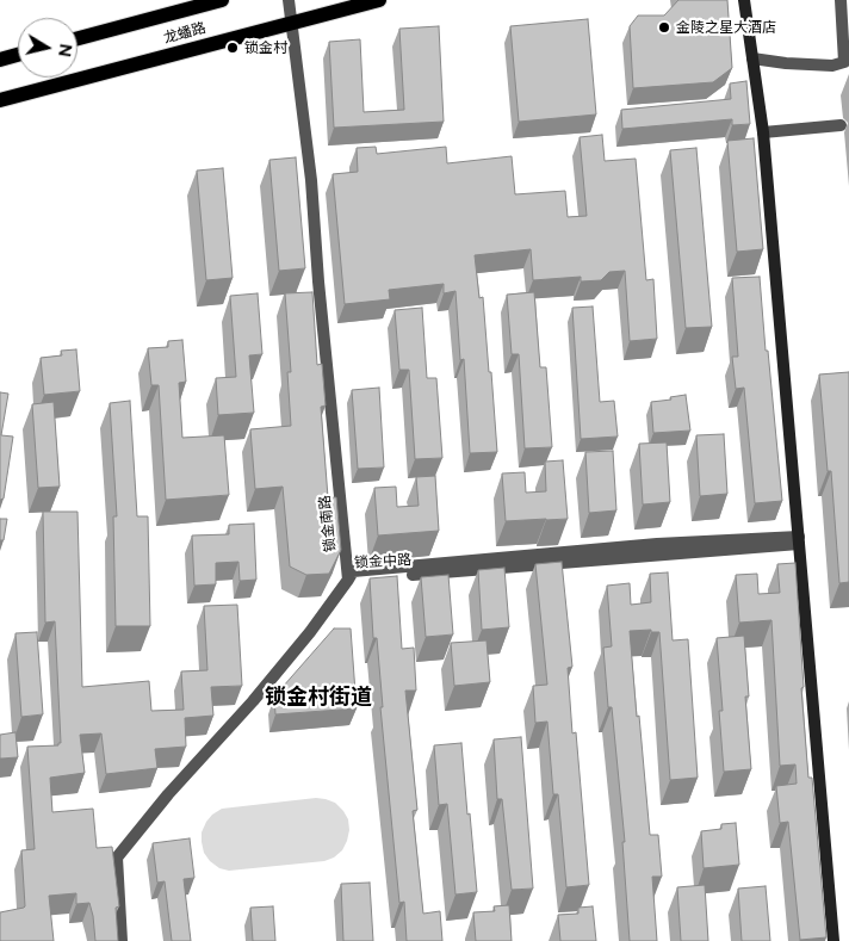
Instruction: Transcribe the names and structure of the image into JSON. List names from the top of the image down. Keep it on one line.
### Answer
{"streets":{"main road":["龙蟠路"],"street":["锁金南路","锁金中路"]},"crossings":[["龙蟠路","锁金南路"],["锁金南路","锁金中路"]],"districts":["锁金村街道"],"places":["金陵之星大酒店","锁金村"],"north":"right"}
